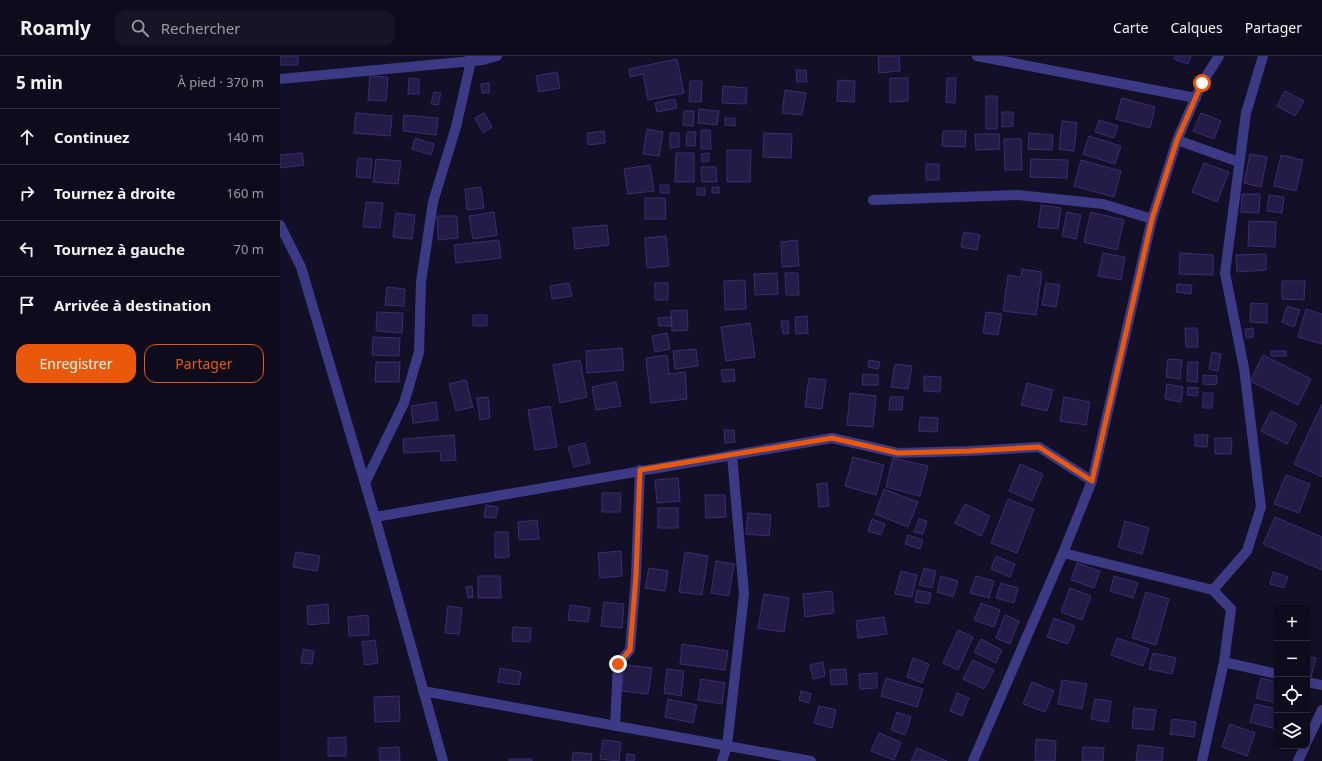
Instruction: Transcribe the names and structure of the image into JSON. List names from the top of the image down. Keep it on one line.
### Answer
{"page":{"header":"Roamly","search":"Rechercher","nav":["Carte","Calques","Partager"],"heading":["5 min","À pied · 370 m"],"list":[["Continuez","140 m"],["Tournez à droite","160 m"],["Tournez à gauche","70 m"],"Arrivée à destination"],"buttons":["Enregistrer","Partager"],"map_buttons":["+","−"]}}
